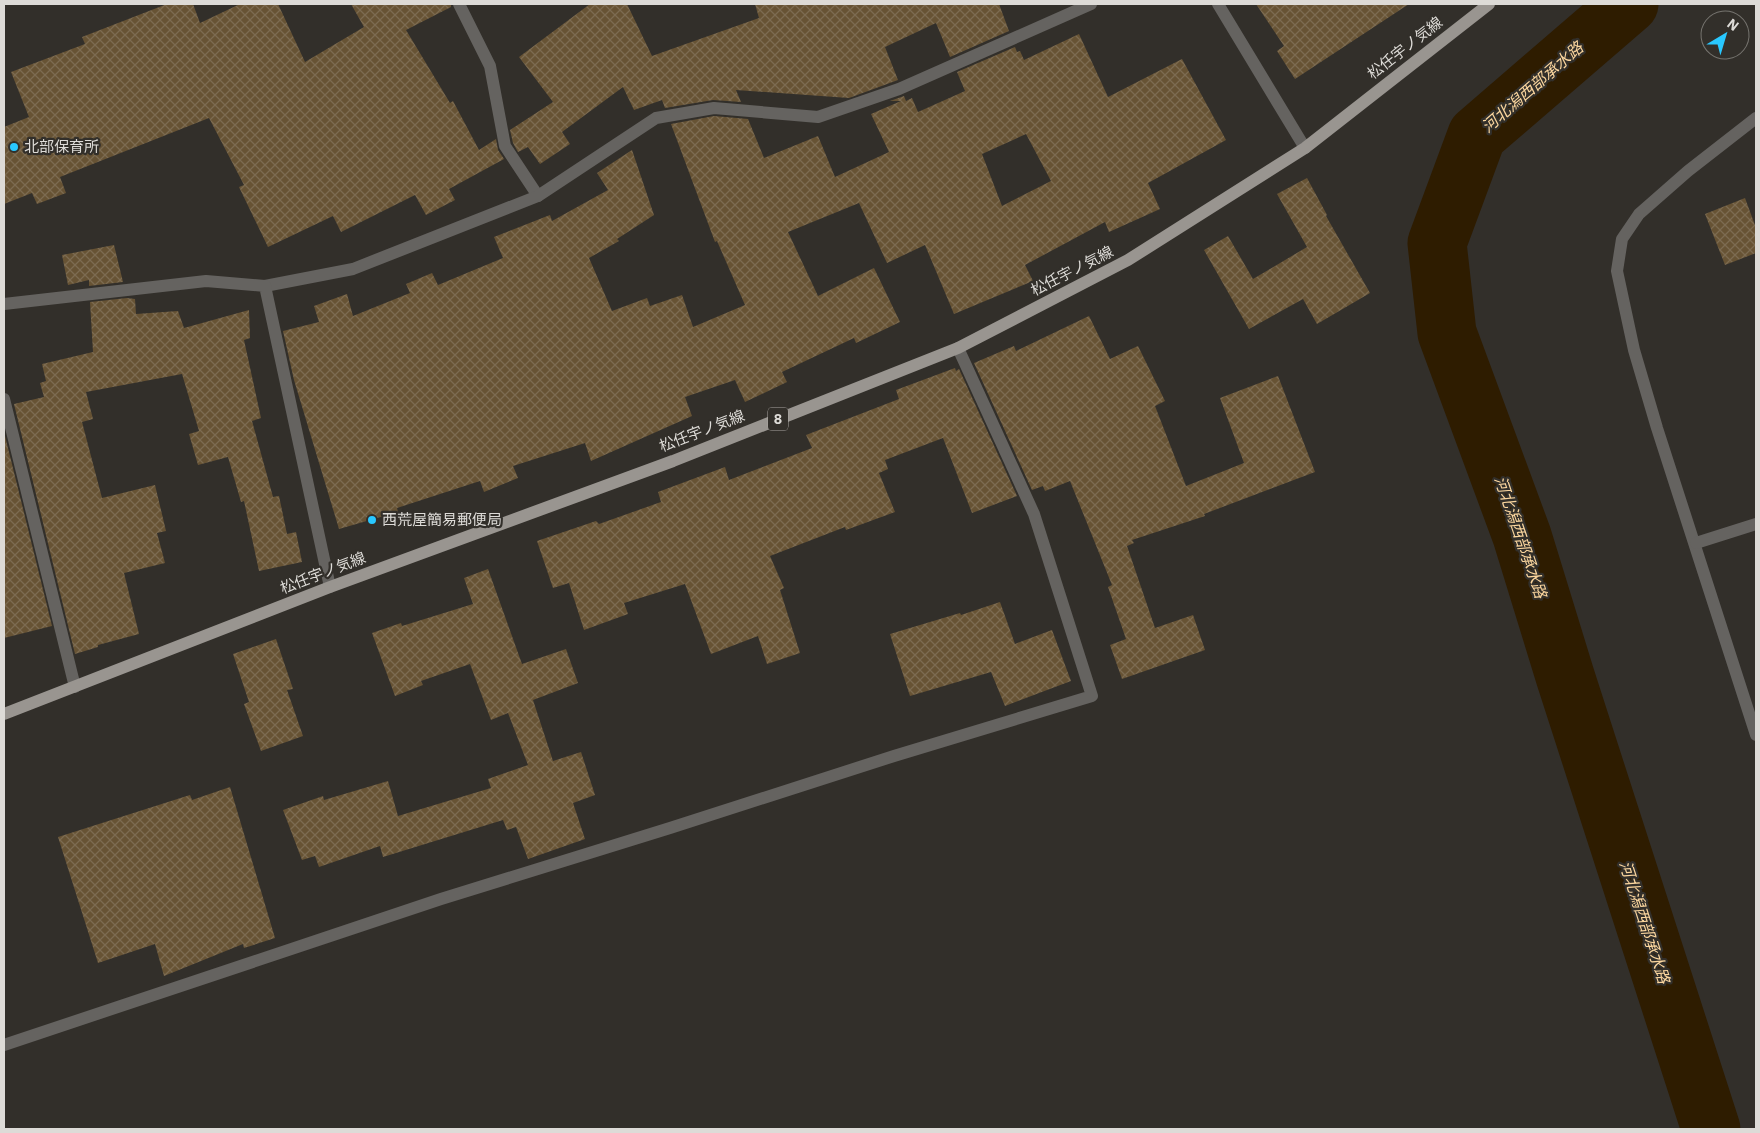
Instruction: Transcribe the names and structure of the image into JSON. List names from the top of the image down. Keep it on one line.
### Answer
{"streets":{"main road":["松任宇ノ気線","8"]},"water":["河北潟西部承水路"],"places":["北部保育所","西荒屋簡易郵便局"],"north":"top right"}
